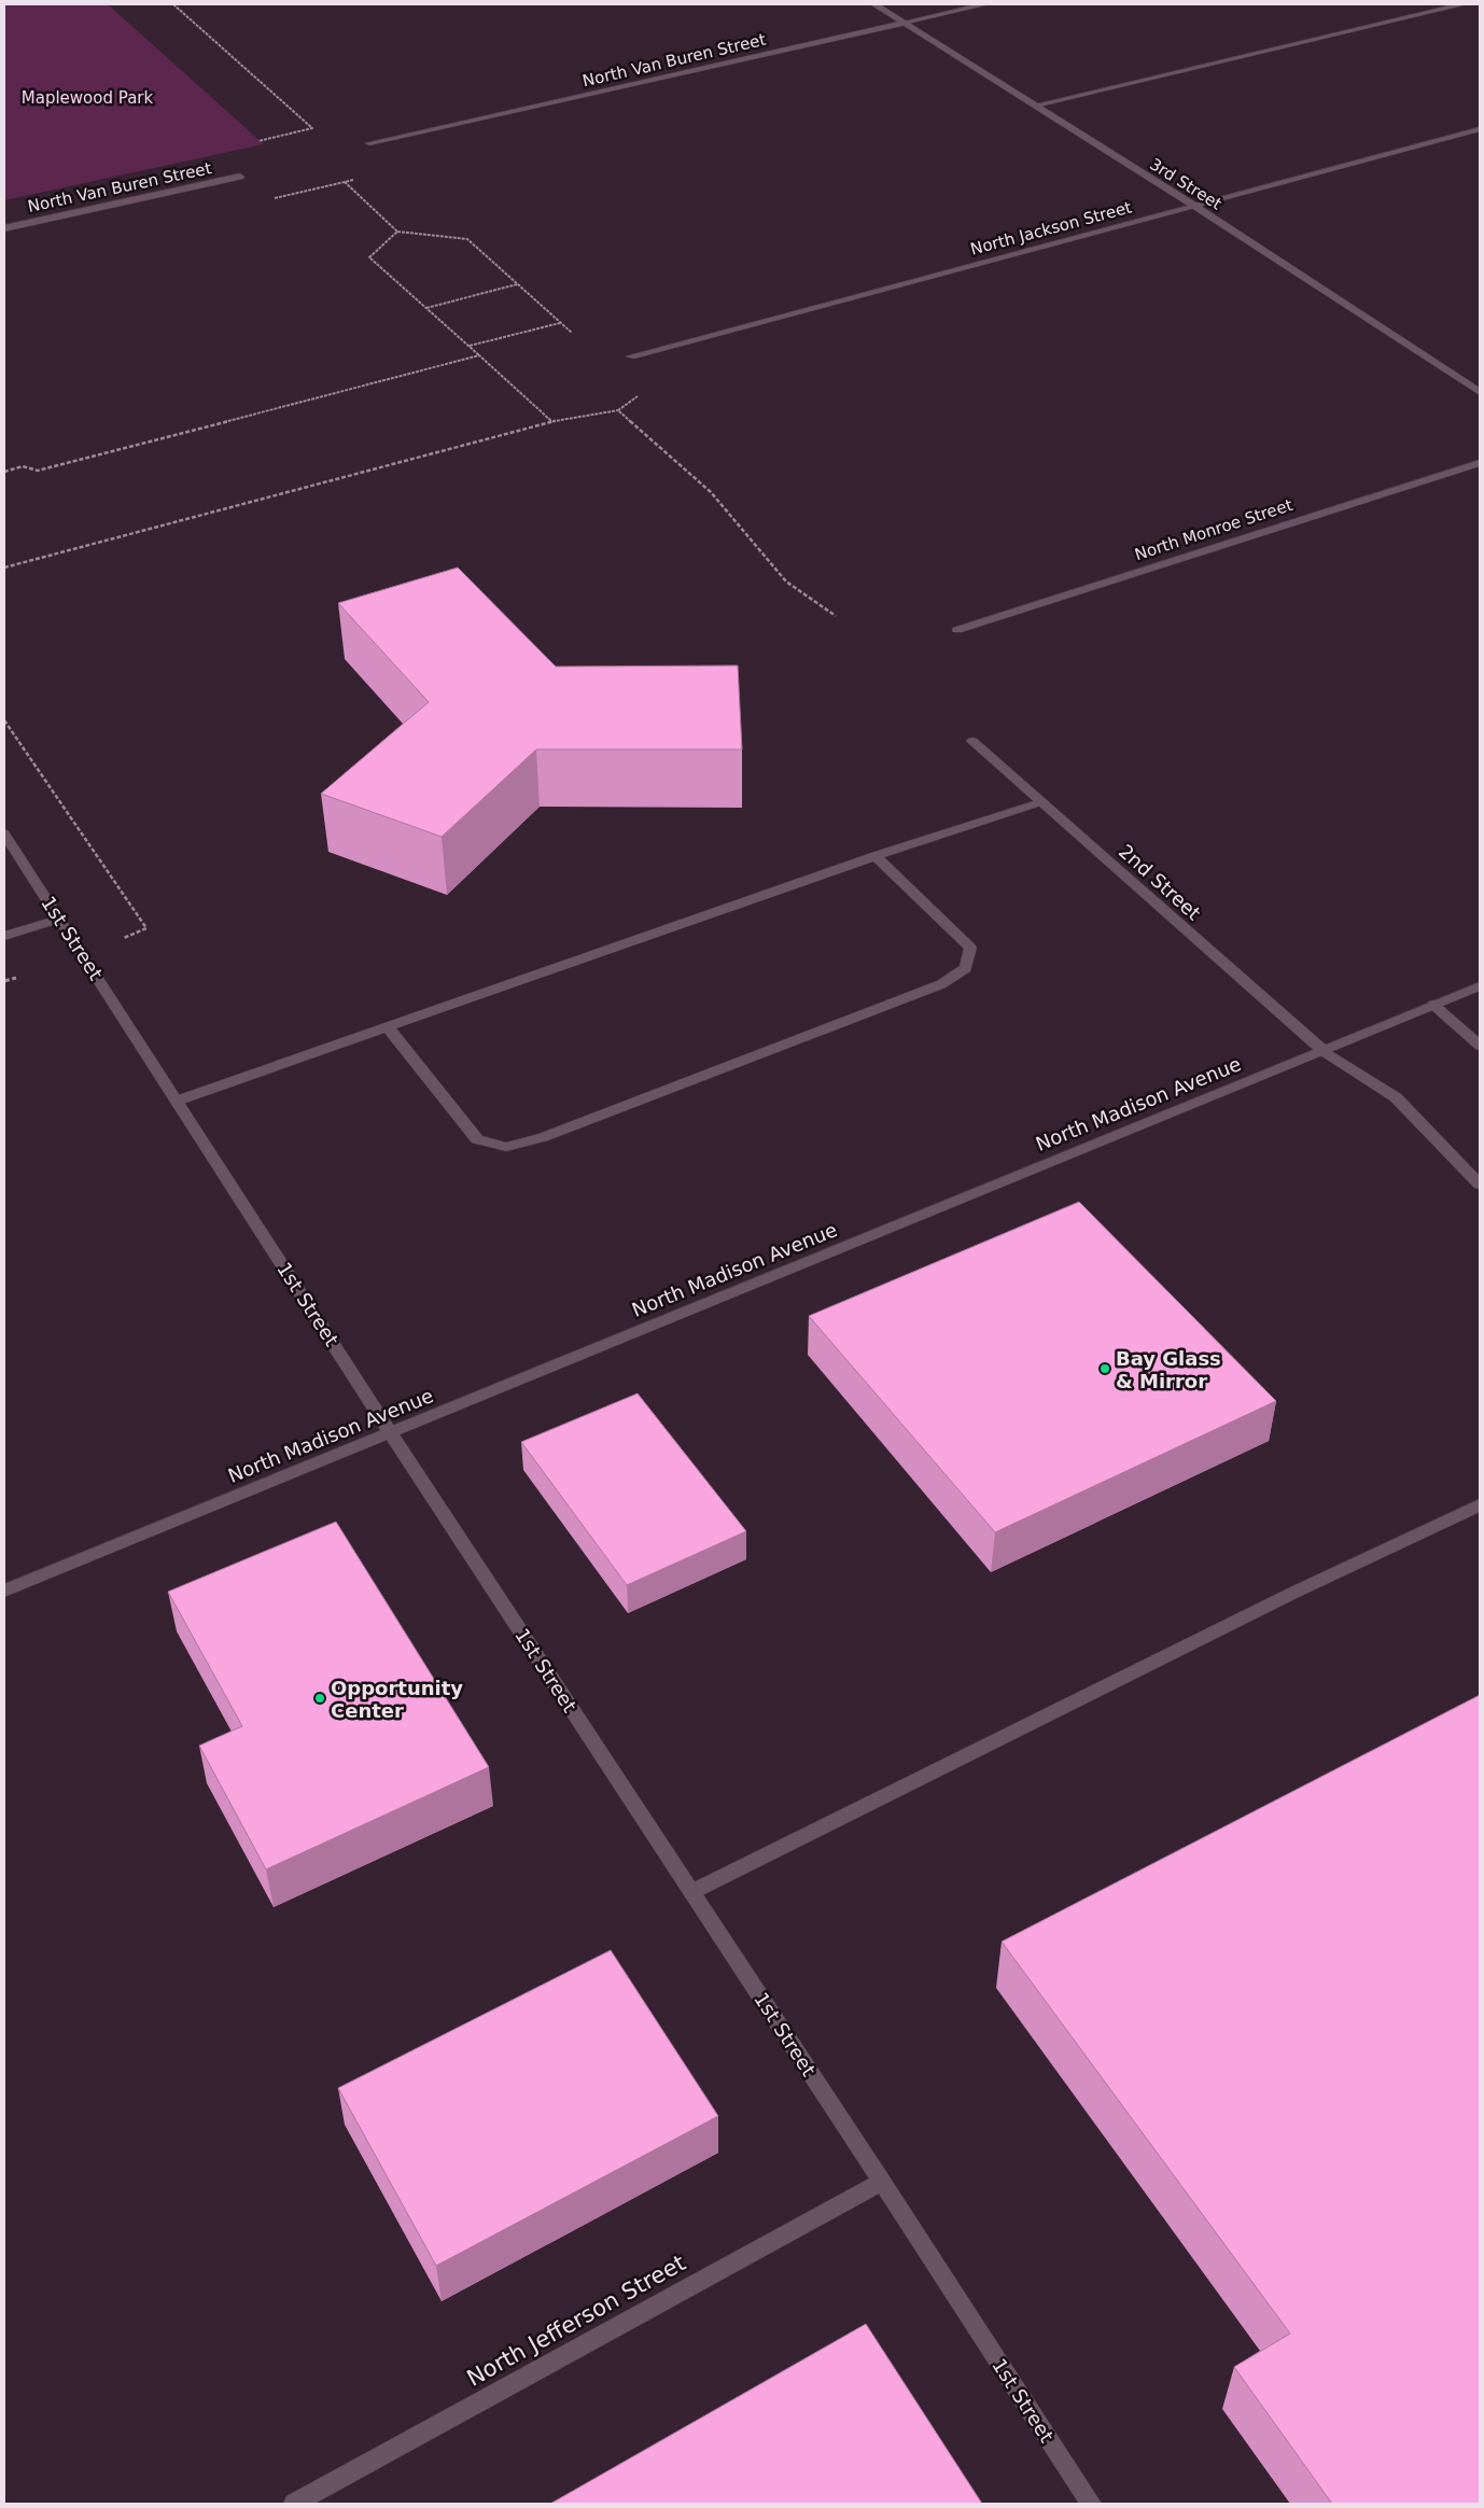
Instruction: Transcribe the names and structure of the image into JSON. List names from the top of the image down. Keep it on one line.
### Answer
{"streets":{"street":["North Van Buren Street","3rd Street","North Jackson Street","North Monroe Street","2nd Street","1st Street","North Madison Avenue","North Jefferson Street"]},"crossings":[["North Van Buren Street","3rd Street"],["3rd Street","North Jackson Street"],["2nd Street","North Madison Avenue"],["1st Street","North Madison Avenue"],["1st Street","North Jefferson Street"]],"parks":["Maplewood Park"],"places":["Bay Glass & Mirror","Opportunity Center"]}
